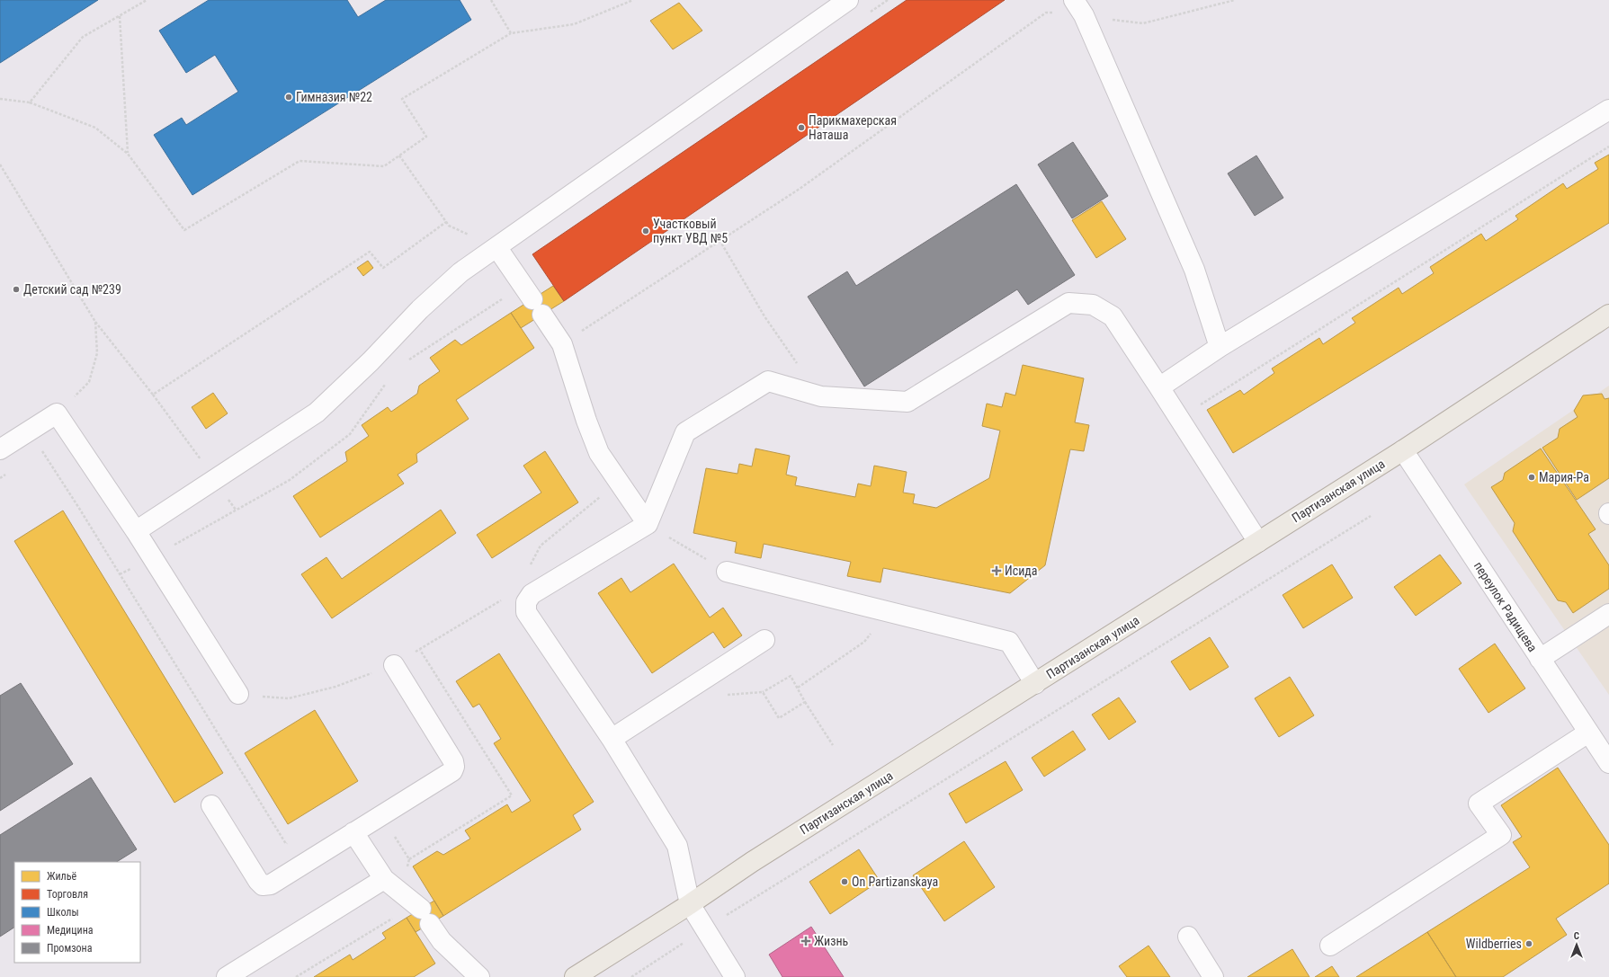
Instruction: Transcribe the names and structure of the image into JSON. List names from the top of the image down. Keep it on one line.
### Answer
{"streets":{"main road":["Партизанская улица"],"street":["переулок Радищева"]},"crossings":[["Партизанская улица","переулок Радищева"]],"places":{"other":["Гимназия №22","Парикмахерская Наташа","Участковый пункт УВД №5","Детский сад №239","Мария-Ра","On Partizanskaya","Wildberries"],"health":["Исида","Жизнь"]},"legend":["Жильё","Торговля","Школы","Медицина","Промзона"],"north":"top"}
